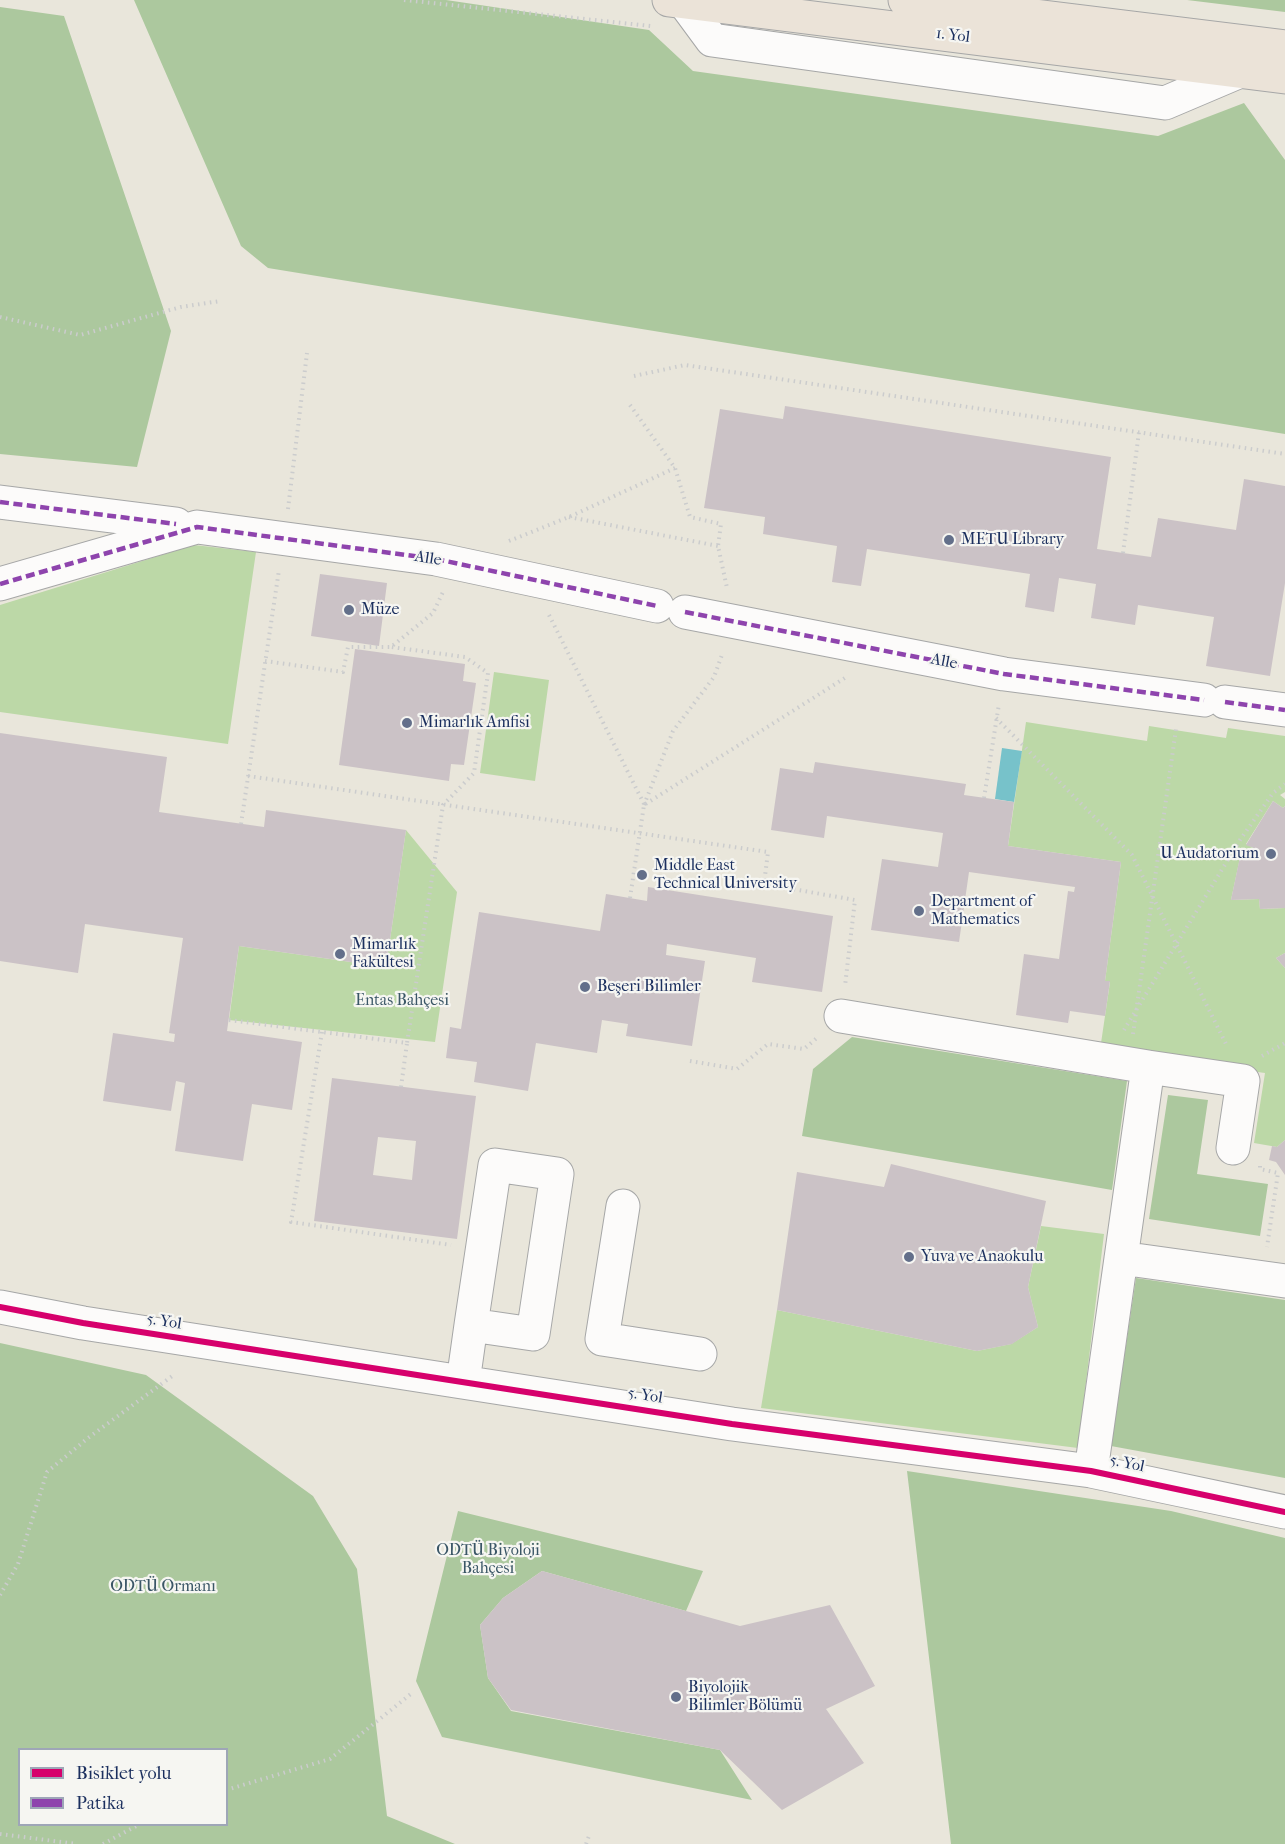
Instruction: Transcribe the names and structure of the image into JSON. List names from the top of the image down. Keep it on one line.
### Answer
{"streets":{"main road":["1. Yol"],"street":["Alle","5. Yol"]},"parks":["Entas Bahçesi","ODTÜ Biyoloji Bahçesi","ODTÜ Ormanı"],"places":["METU Library","Müze","Mimarlık Amfisi","U Audatorium","Middle East Technical University","Department of Mathematics","Mimarlık Fakültesi","Beşeri Bilimler","Yuva ve Anaokulu","Biyolojik Bilimler Bölümü"],"legend":["Bisiklet yolu","Patika"]}
